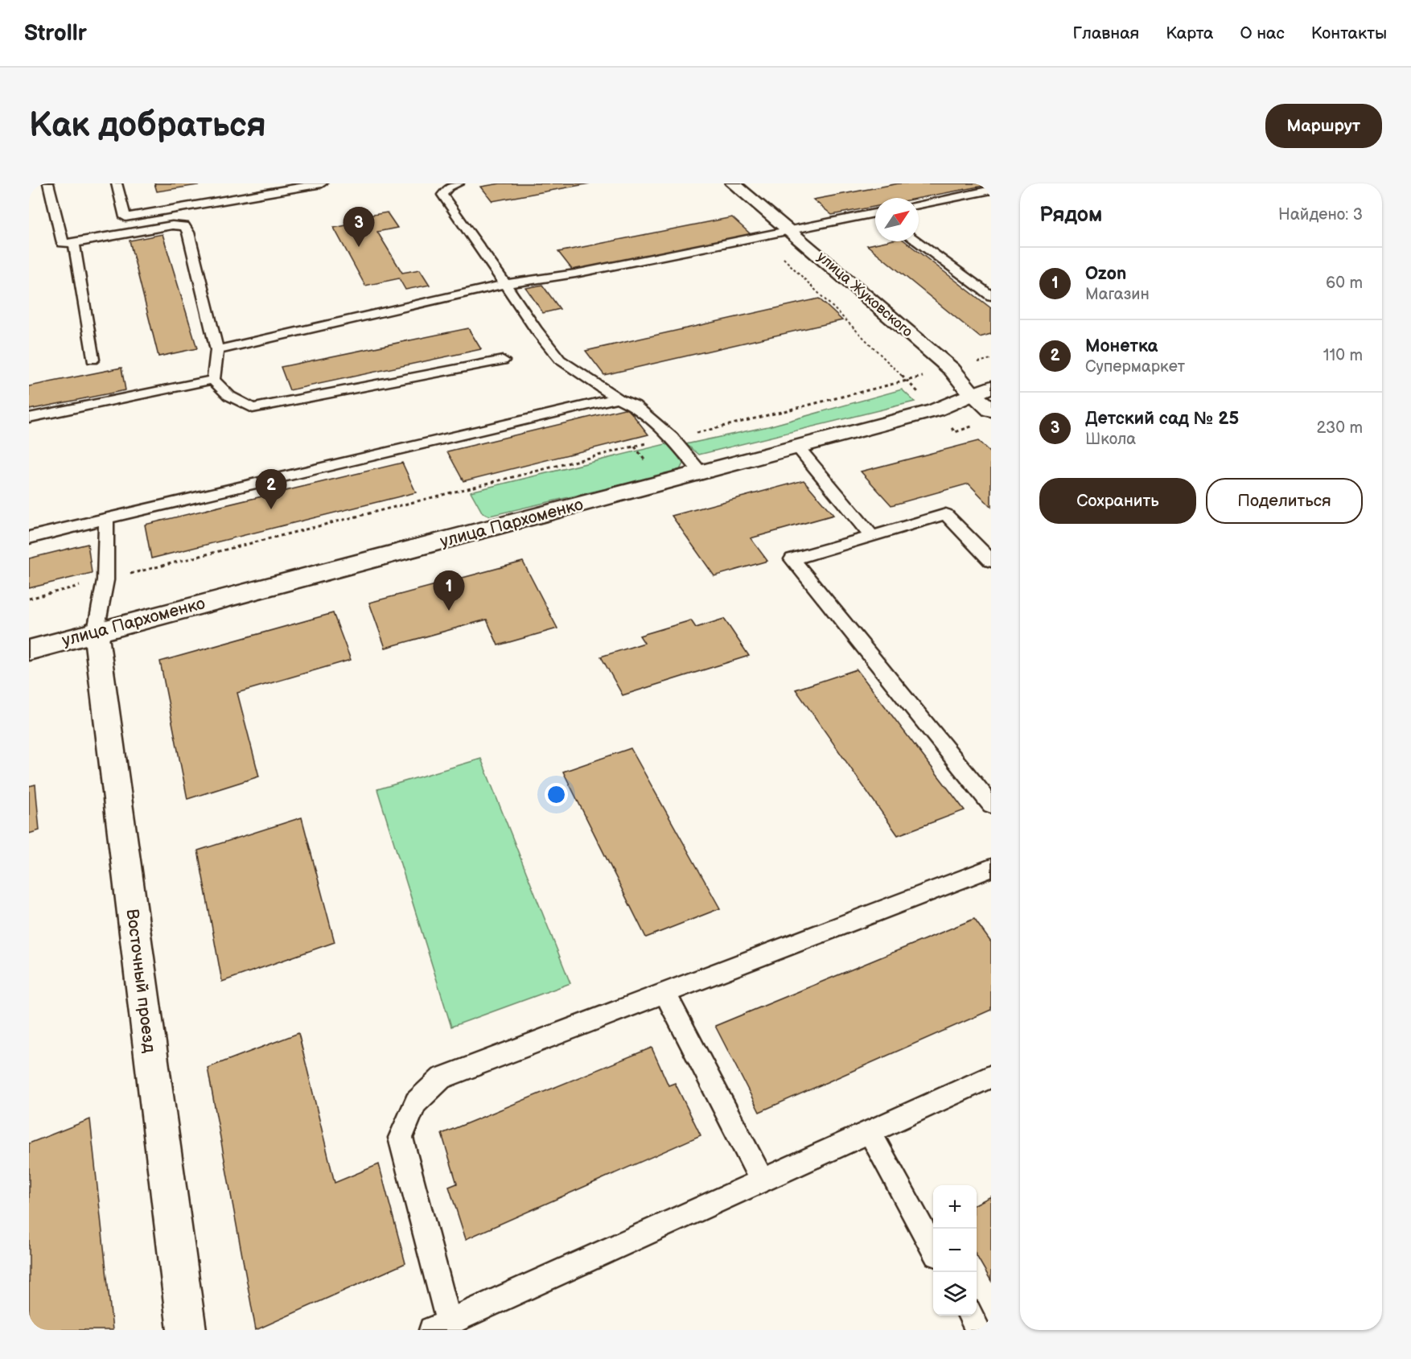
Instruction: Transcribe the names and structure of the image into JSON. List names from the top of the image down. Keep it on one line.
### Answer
{"streets":{"street":["улица Жуковского","улица Пархоменко","Восточный проезд"]},"crossings":[["улица Жуковского","улица Пархоменко"],["улица Пархоменко","Восточный проезд"]],"north":"top right","page":{"header":"Strollr","nav":["Главная","Карта","О нас","Контакты"],"buttons":["Маршрут",["Сохранить","Поделиться"]],"title":"Как добраться","heading":["Рядом","Найдено: 3"],"pins":["3","2","1"],"list":[{"mark":"1","name":"Ozon","note":"Магазин","value":"60 m"},{"mark":"2","name":"Монетка","note":"Супермаркет","value":"110 m"},{"mark":"3","name":"Детский сад № 25","note":"Школа","value":"230 m"}],"map_buttons":["+","−"]}}
